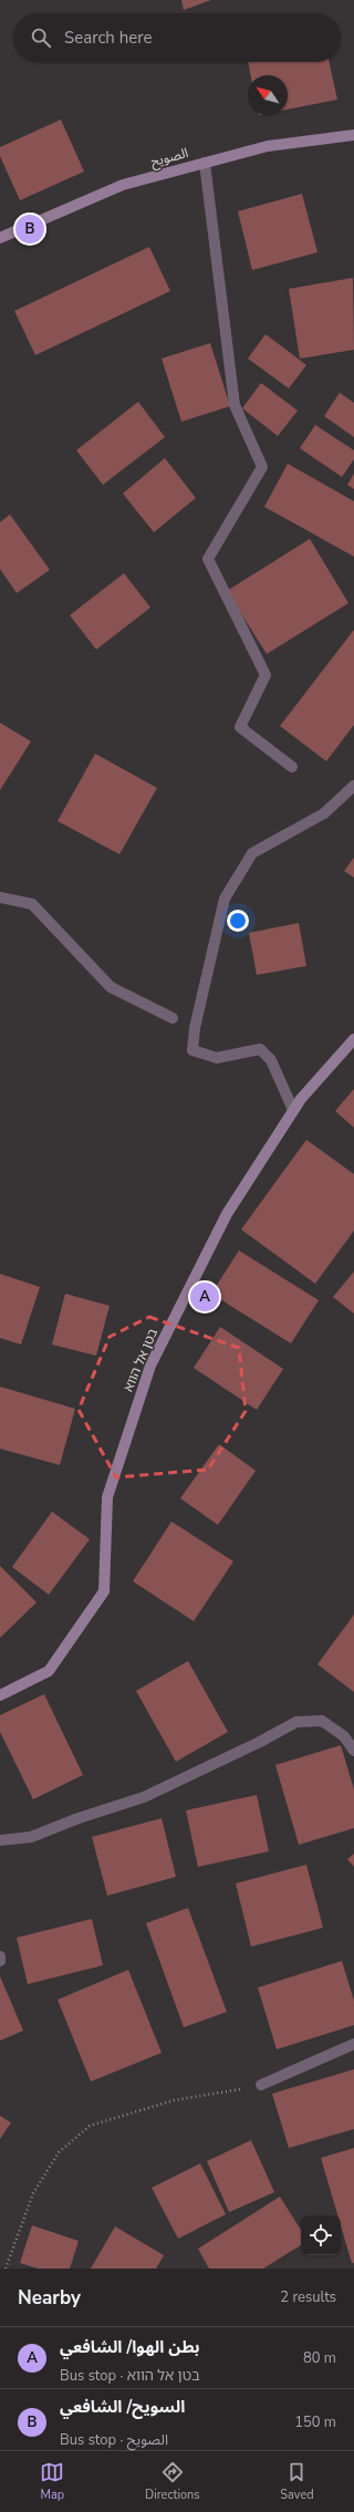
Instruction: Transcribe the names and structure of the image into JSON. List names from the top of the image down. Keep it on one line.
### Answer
{"streets":{"street":["الصويح","בטן אל הווא"]},"north":"top left","page":{"search":"Search here","pins":["B","A"],"heading":["Nearby","2 results"],"list":[{"mark":"A","name":"بطن الهوا/ الشافعي","note":"Bus stop · בטן אל הווא","value":"80 m"},{"mark":"B","name":"السويح/ الشافعي","note":"Bus stop · الصويح","value":"150 m"}],"nav":["Map","Directions","Saved"]}}
